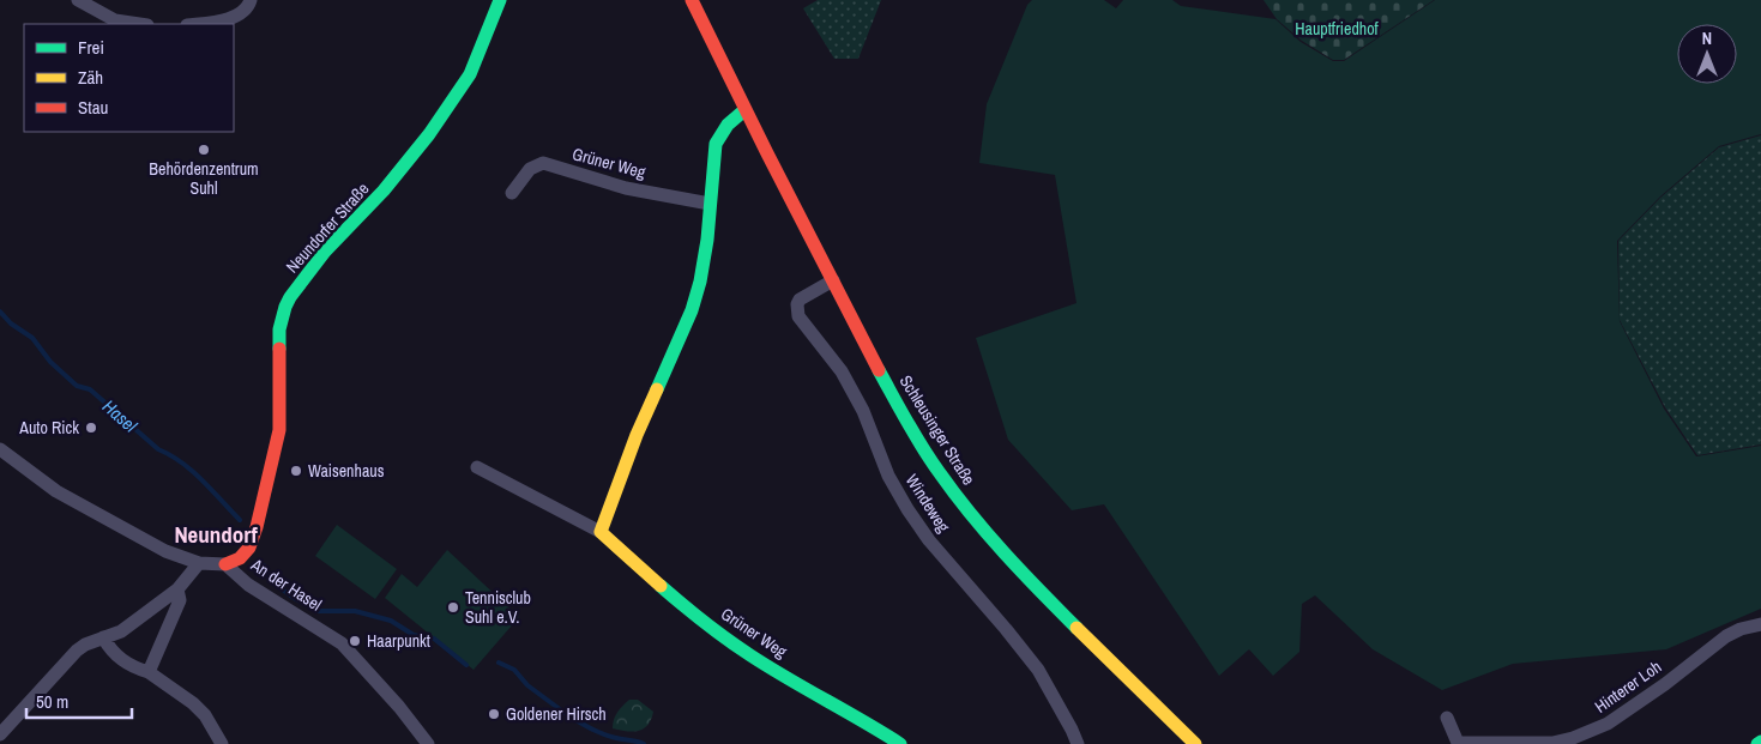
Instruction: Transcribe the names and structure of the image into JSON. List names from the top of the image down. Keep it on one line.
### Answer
{"streets":{"street":["Grüner Weg","Neundorfer Straße","Schleusinger Straße","Windeweg","An der Hasel","Hinterer Loh"]},"crossings":[["Neundorfer Straße","An der Hasel"],["Schleusinger Straße","Windeweg"]],"districts":["Neundorf"],"water":["Hasel"],"parks":["Hauptfriedhof"],"places":["Behördenzentrum Suhl","Auto Rick","Waisenhaus","Tennisclub Suhl e.V.","Haarpunkt","Goldener Hirsch"],"legend":["Frei","Zäh","Stau"],"scale_bar":"50 m","north":"top"}
